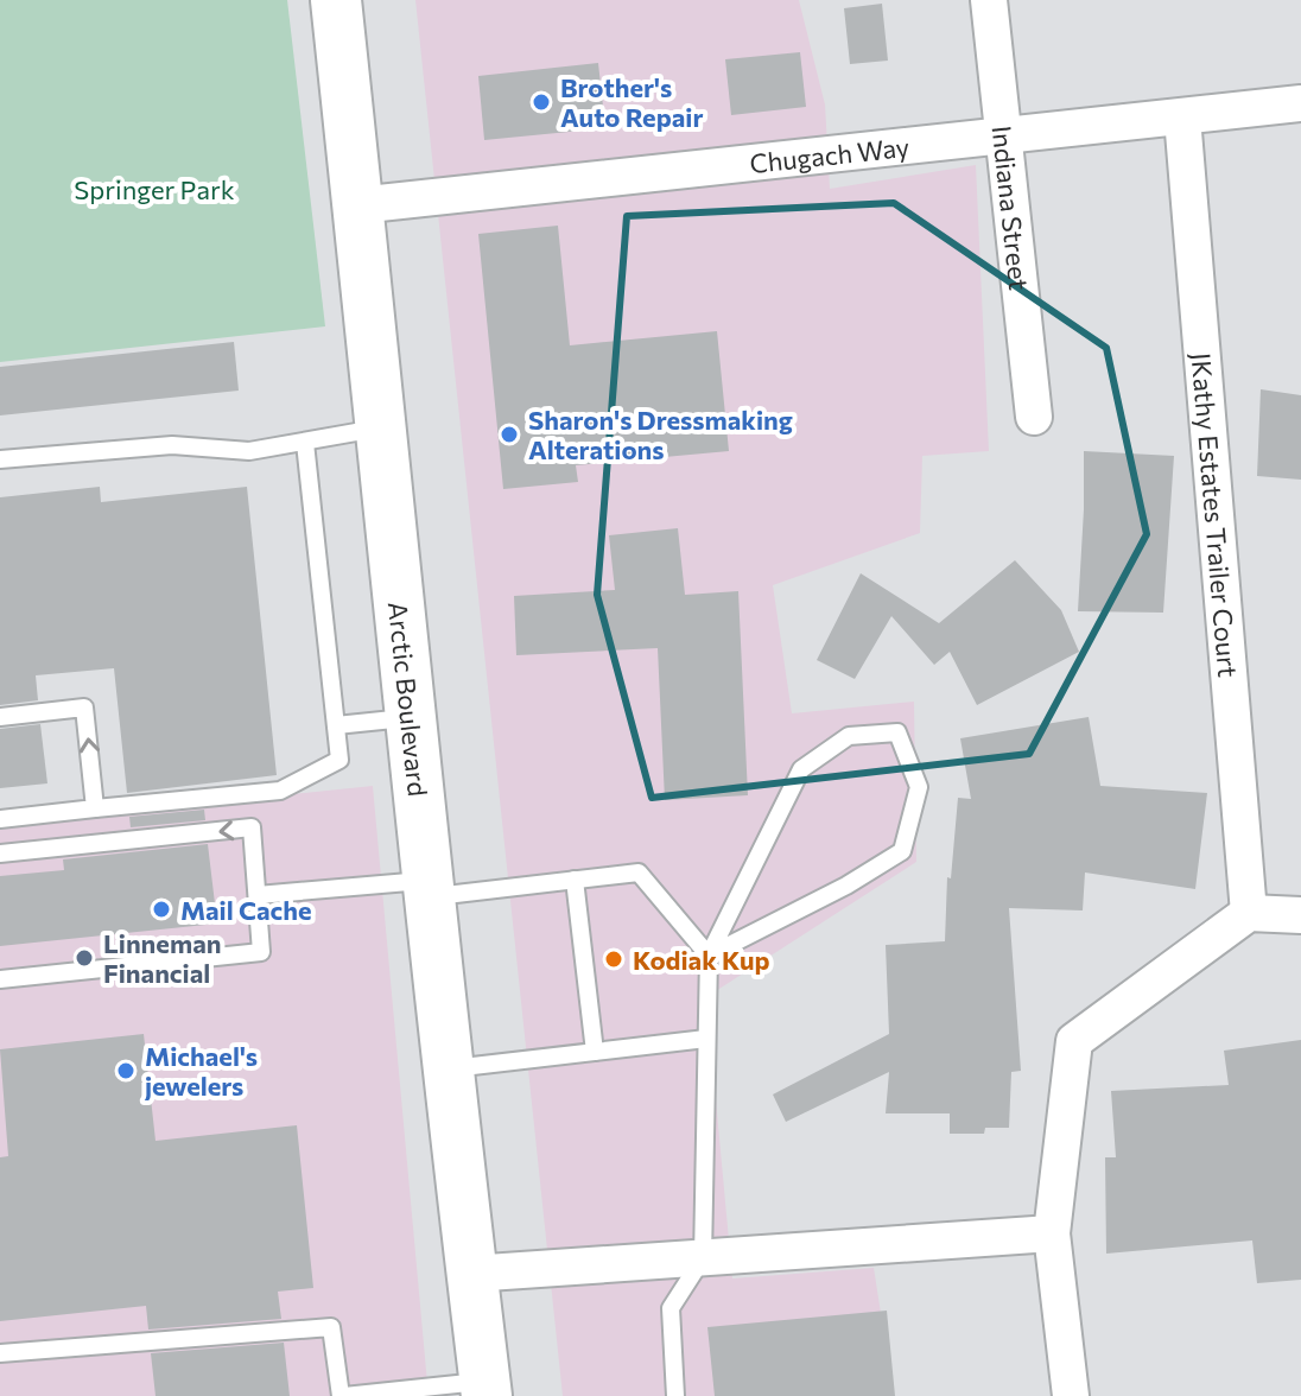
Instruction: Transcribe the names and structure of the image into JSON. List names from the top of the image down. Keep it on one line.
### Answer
{"streets":{"main road":["Arctic Boulevard"],"street":["Chugach Way","Indiana Street","JKathy Estates Trailer Court"]},"crossings":[["Chugach Way","Indiana Street"],["Chugach Way","JKathy Estates Trailer Court"],["Chugach Way","Arctic Boulevard"]],"parks":["Springer Park"],"places":["Brother's Auto Repair","Sharon's Dressmaking Alterations","Mail Cache","Linneman Financial","Kodiak Kup","Michael's jewelers"]}
